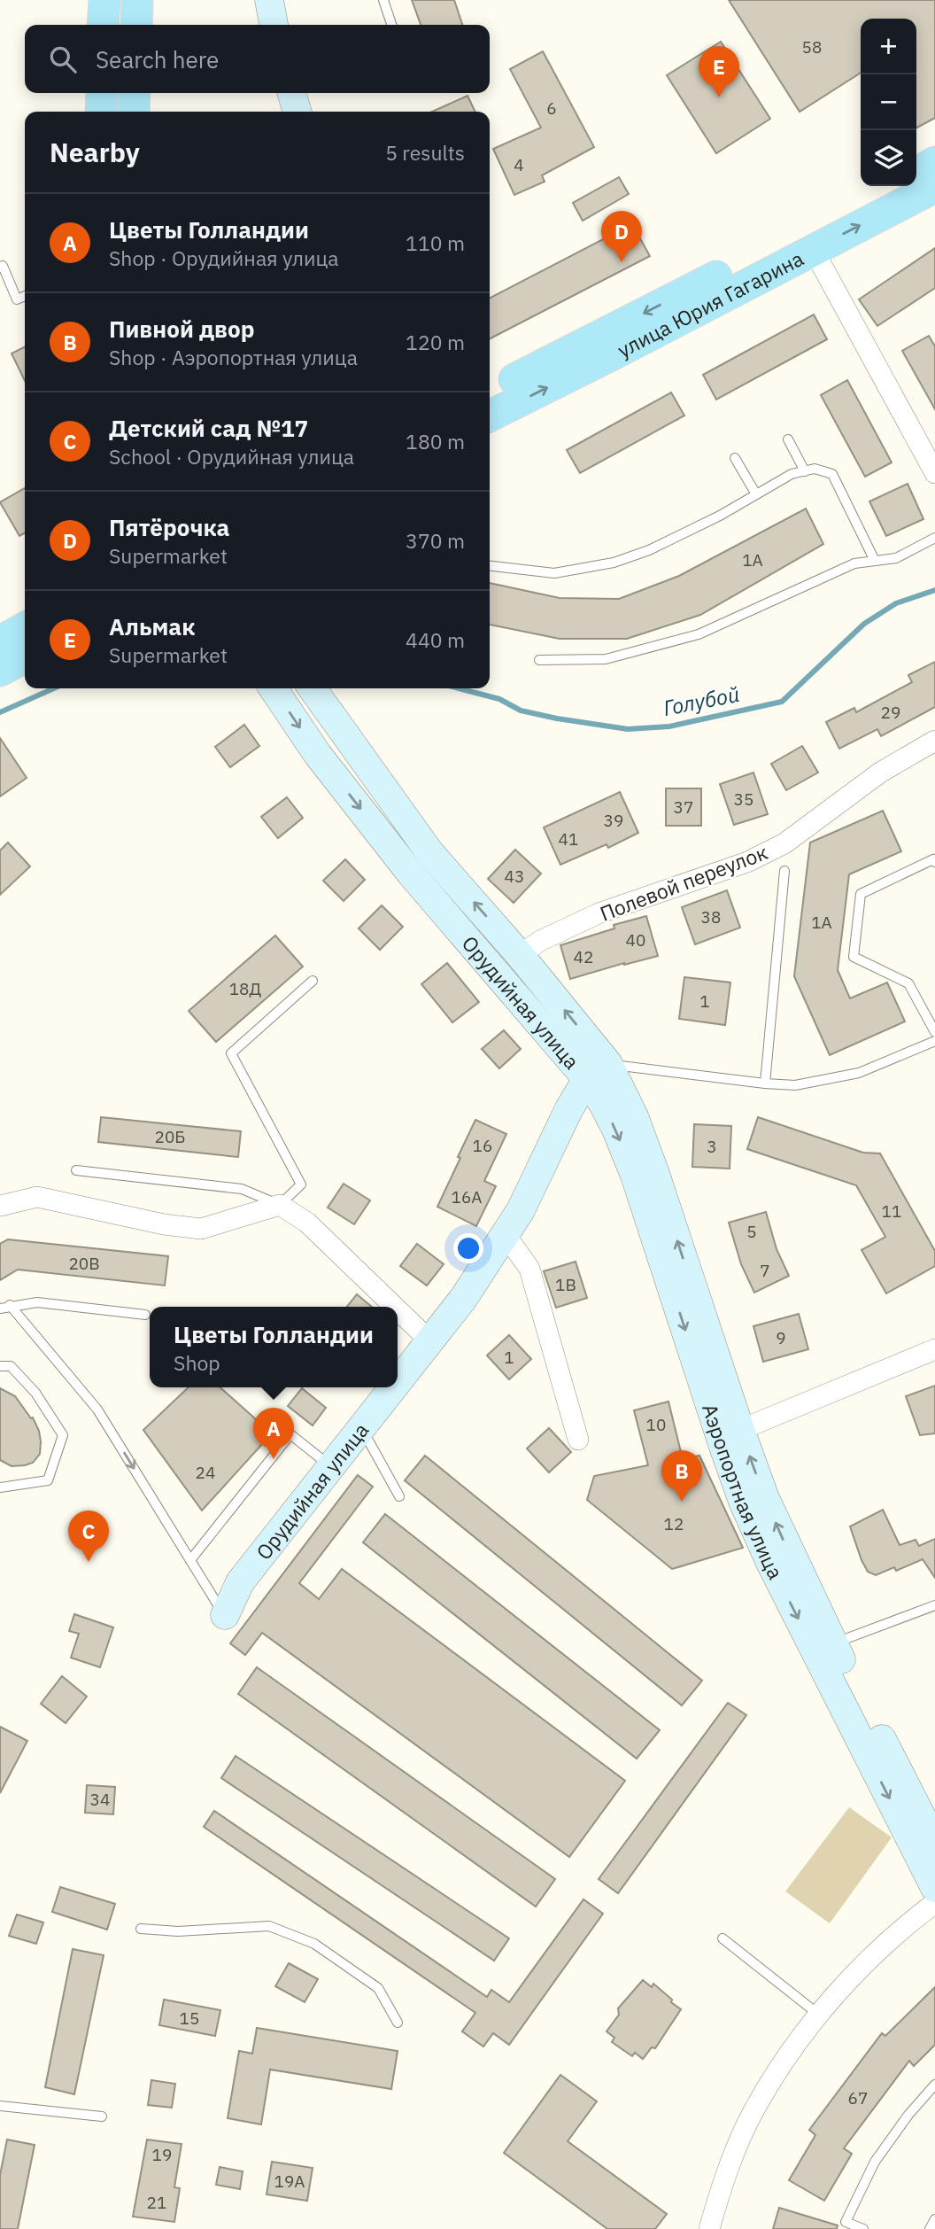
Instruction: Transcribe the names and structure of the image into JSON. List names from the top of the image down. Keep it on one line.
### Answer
{"streets":{"main road":["улица Юрия Гагарина","Орудийная улица","Аэропортная улица"],"street":["Полевой переулок"]},"crossings":[["Полевой переулок","Орудийная улица"],["Орудийная улица","Аэропортная улица"]],"water":["Голубой"],"house_numbers":["58","6","4","1А","29","35","37","39","41","43","38","1А","40","42","18Д","1","20Б","16","3","16А","11","5","20В","7","1В","9","1","10","24","12","34","15","67","19","19А","21"],"page":{"map_buttons":["+","−"],"search":"Search here","pins":["E","D","A","B","C"],"heading":["Nearby","5 results"],"list":[{"mark":"A","name":"Цветы Голландии","note":"Shop · Орудийная улица","value":"110 m"},{"mark":"B","name":"Пивной двор","note":"Shop · Аэропортная улица","value":"120 m"},{"mark":"C","name":"Детский сад №17","note":"School · Орудийная улица","value":"180 m"},{"mark":"D","name":"Пятёрочка","note":"Supermarket","value":"370 m"},{"mark":"E","name":"Альмак","note":"Supermarket","value":"440 m"}],"popup":["Цветы Голландии","Shop"]}}
